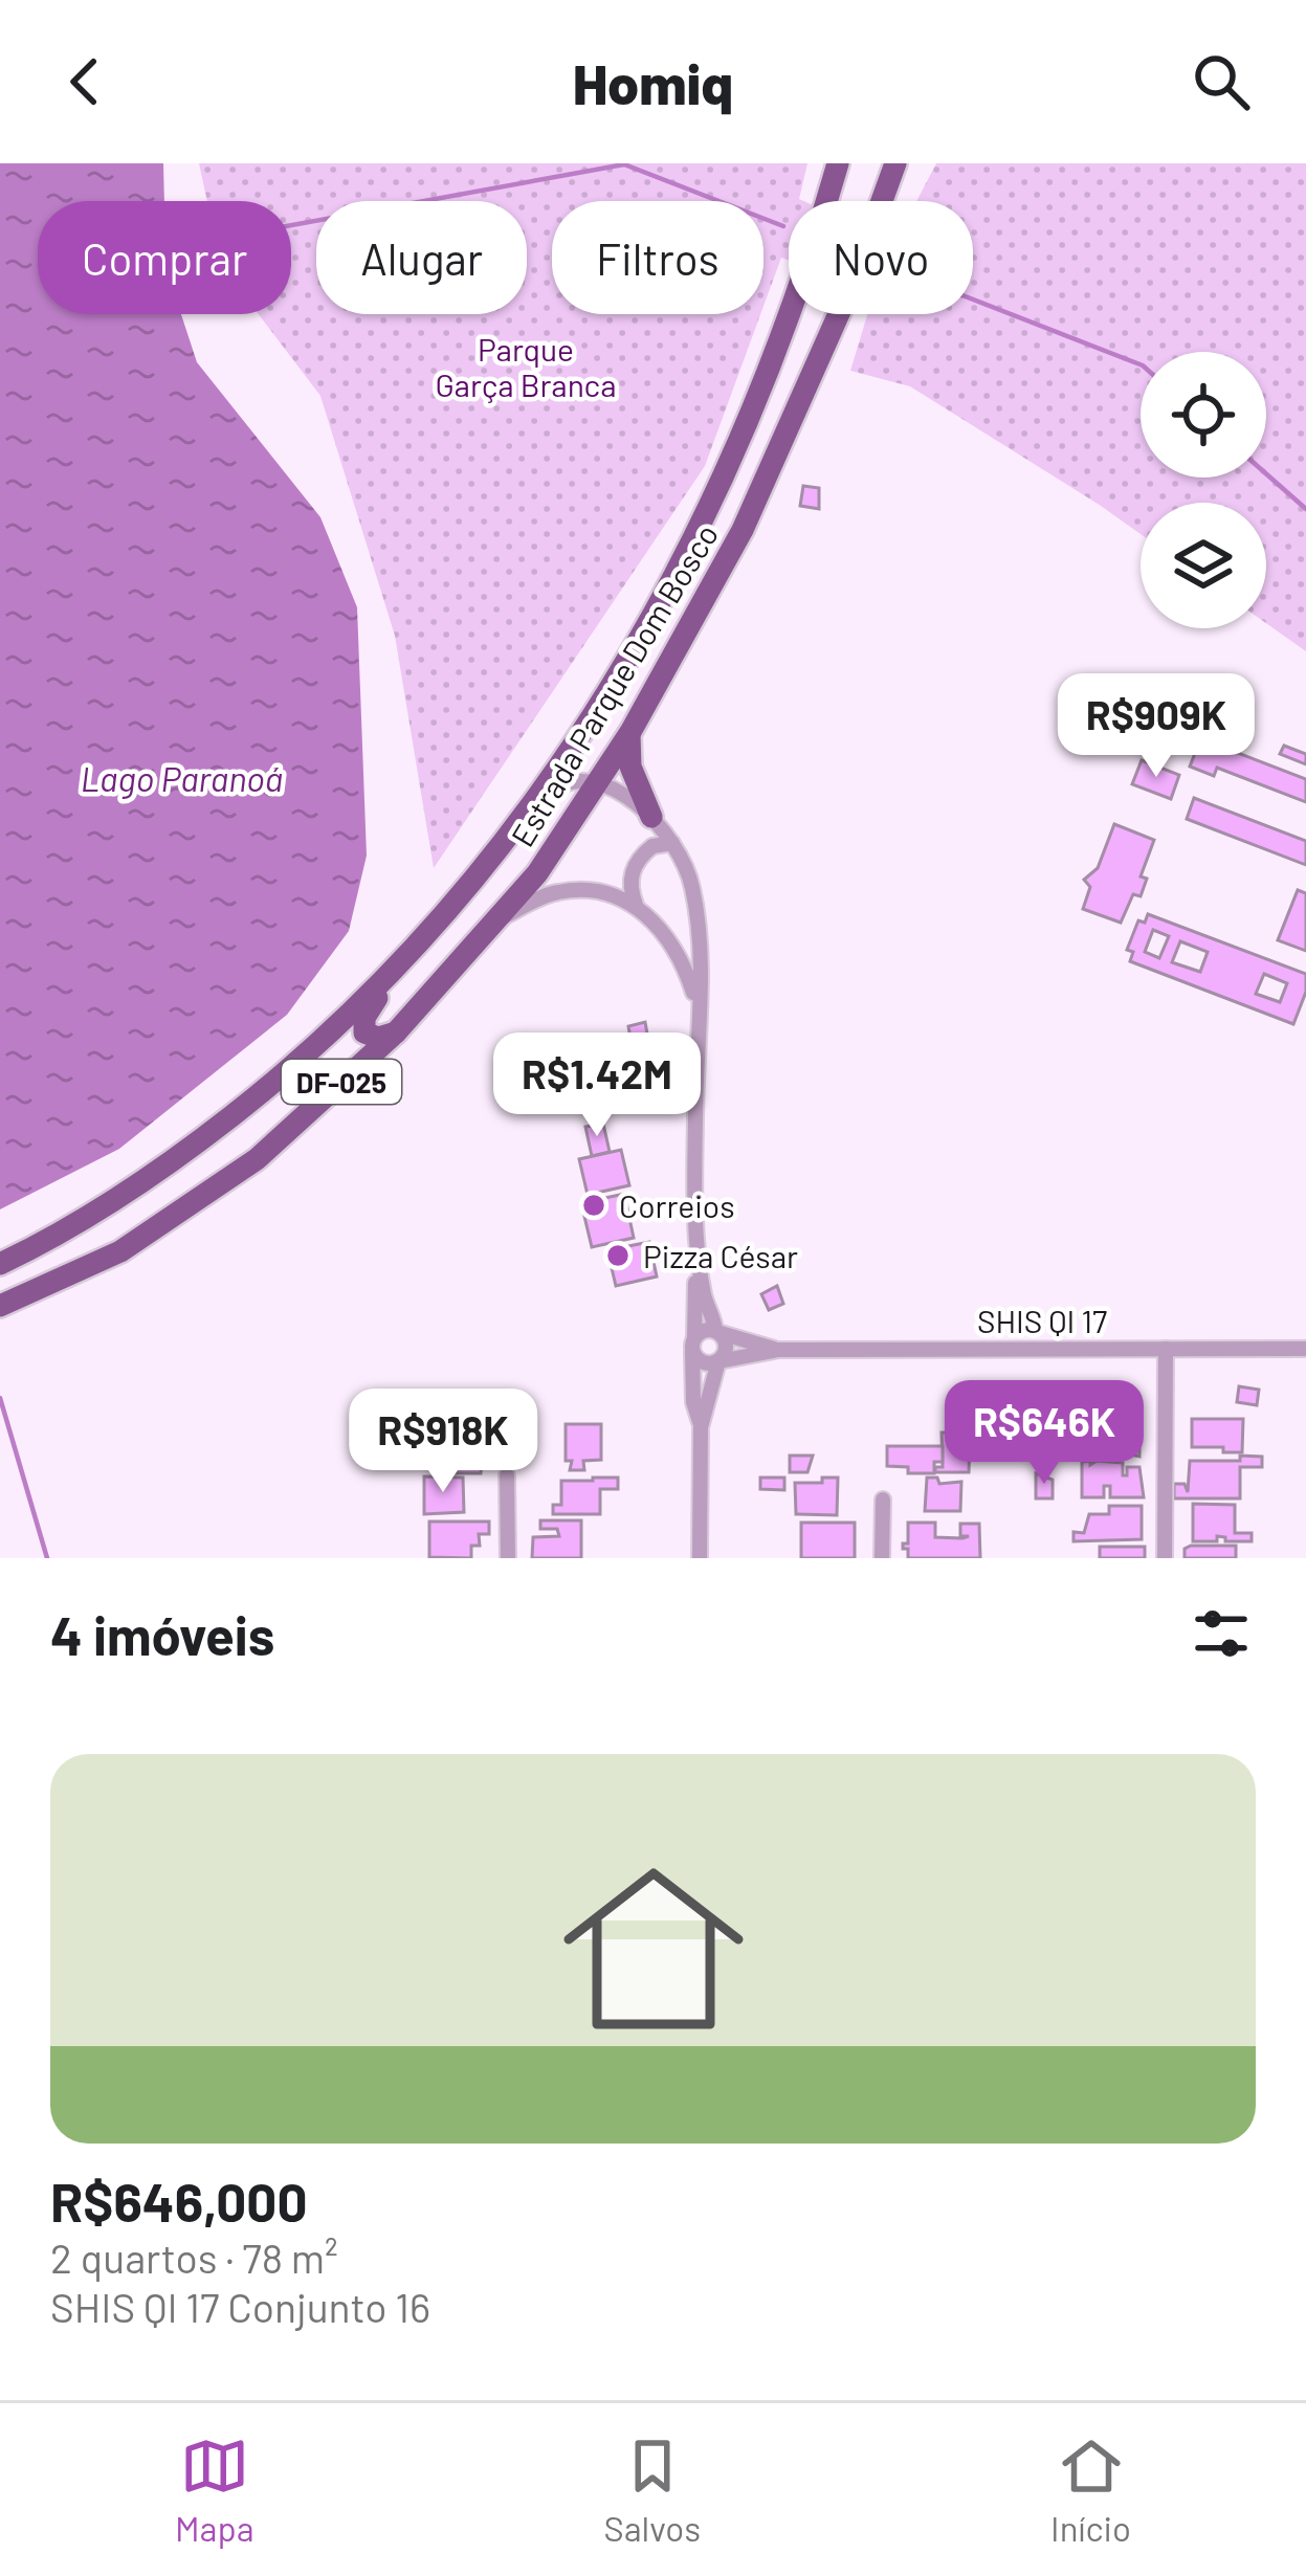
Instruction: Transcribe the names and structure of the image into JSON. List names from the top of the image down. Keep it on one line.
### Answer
{"streets":{"main road":["Estrada Parque Dom Bosco","DF-025"],"street":["SHIS QI 17"]},"water":["Lago Paranoá"],"parks":["Parque Garça Branca"],"places":["Correios","Pizza César"],"page":{"header":"Homiq","chip":["Comprar","Alugar","Filtros","Novo"],"price":["R$909K","R$1.42M","R$646K","R$918K"],"heading":"4 imóveis","list":[{"name":"R$646,000","note":"2 quartos · 78 m² · SHIS QI 17 Conjunto 16"}],"tabs":["Mapa","Salvos","Início"]}}
